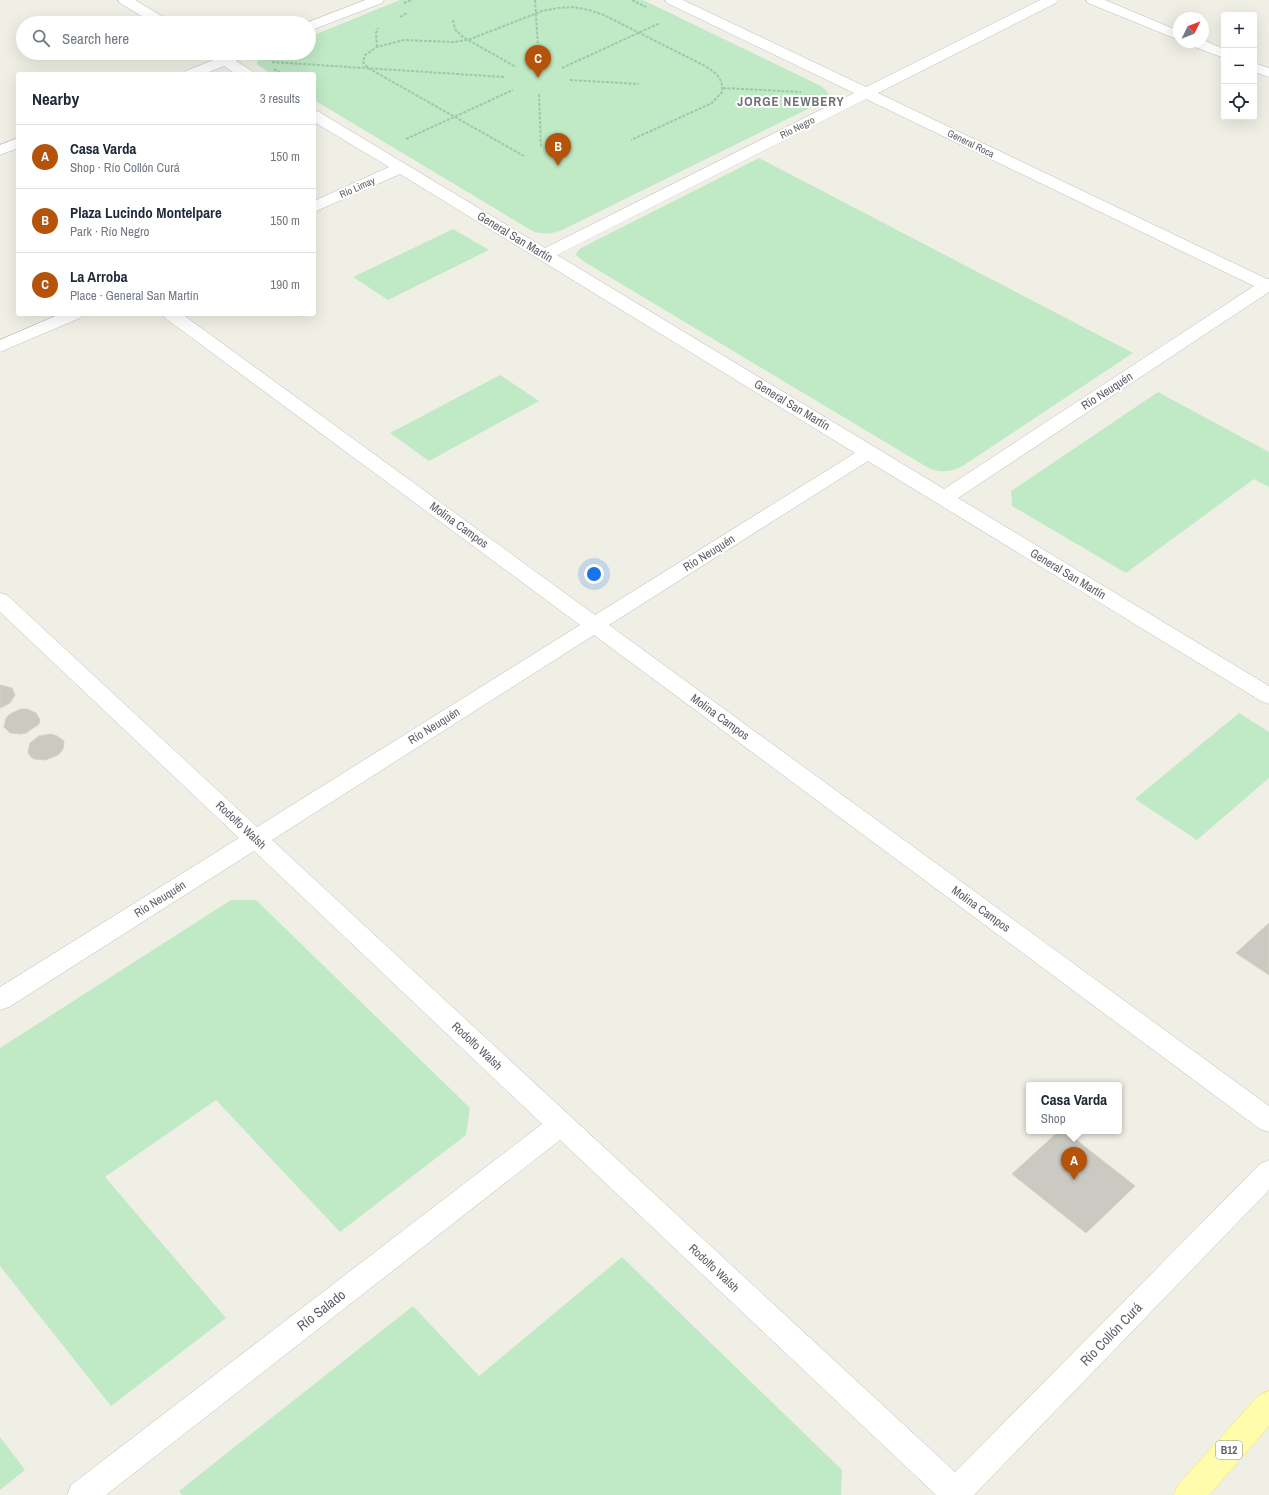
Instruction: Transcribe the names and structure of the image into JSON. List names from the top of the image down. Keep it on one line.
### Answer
{"streets":{"main road":["B12"],"street":["Río Negro","General Roca","Río Limay","General San Martín","Río Neuquén","Molina Campos","Rodolfo Walsh","Río Salado","Río Collón Curá"]},"crossings":[["Río Negro","General Roca"],["Río Negro","General San Martín"],["General Roca","Río Neuquén"],["Río Limay","General San Martín"],["General San Martín","Río Neuquén"],["Río Neuquén","Molina Campos"],["Río Neuquén","Rodolfo Walsh"],["Rodolfo Walsh","Río Salado"],["Rodolfo Walsh","Río Collón Curá"]],"districts":["JORGE NEWBERY"],"north":"top right","page":{"map_buttons":["+","−"],"search":"Search here","pins":["C","B","A"],"heading":["Nearby","3 results"],"list":[{"mark":"A","name":"Casa Varda","note":"Shop · Río Collón Curá","value":"150 m"},{"mark":"B","name":"Plaza Lucindo Montelpare","note":"Park · Río Negro","value":"150 m"},{"mark":"C","name":"La Arroba","note":"Place · General San Martín","value":"190 m"}],"popup":["Casa Varda","Shop"]}}
